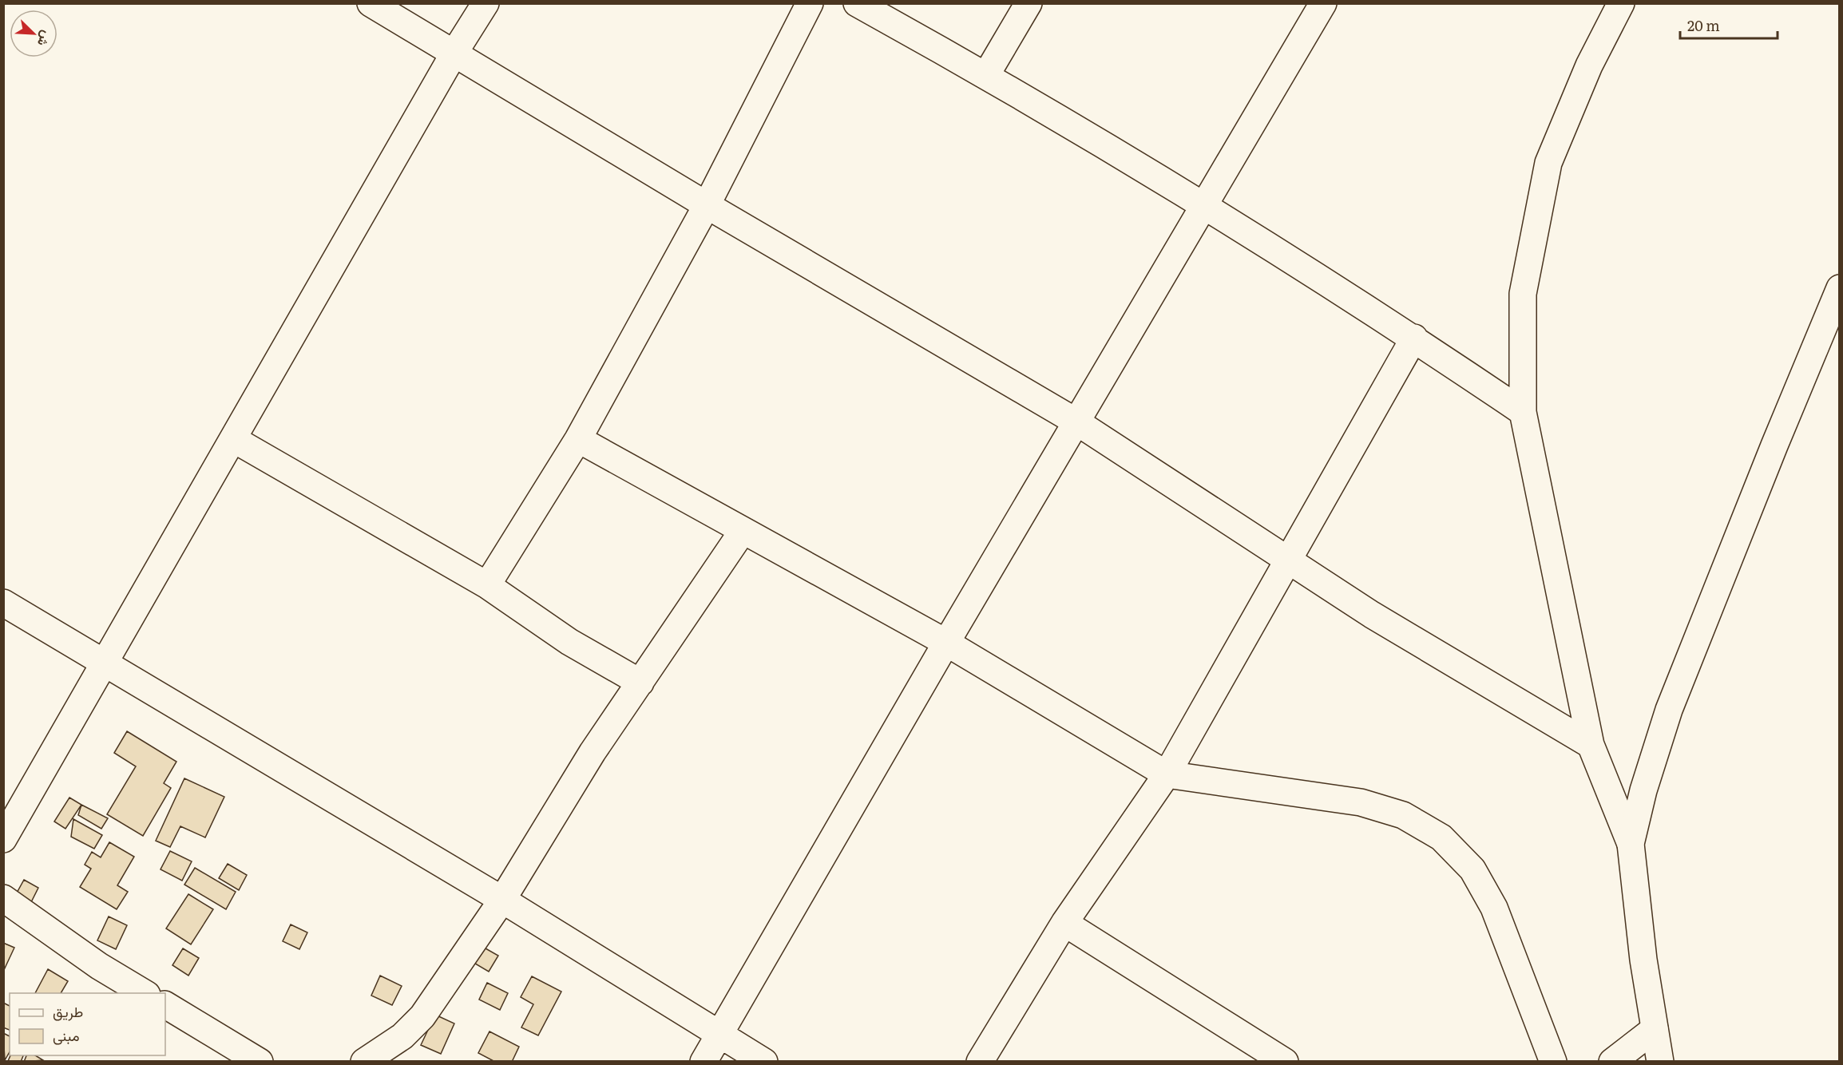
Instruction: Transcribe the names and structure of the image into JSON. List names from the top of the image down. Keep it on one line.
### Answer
{"legend":["طريق","مبنى"],"scale_bar":"20 m","north":"bottom right"}
